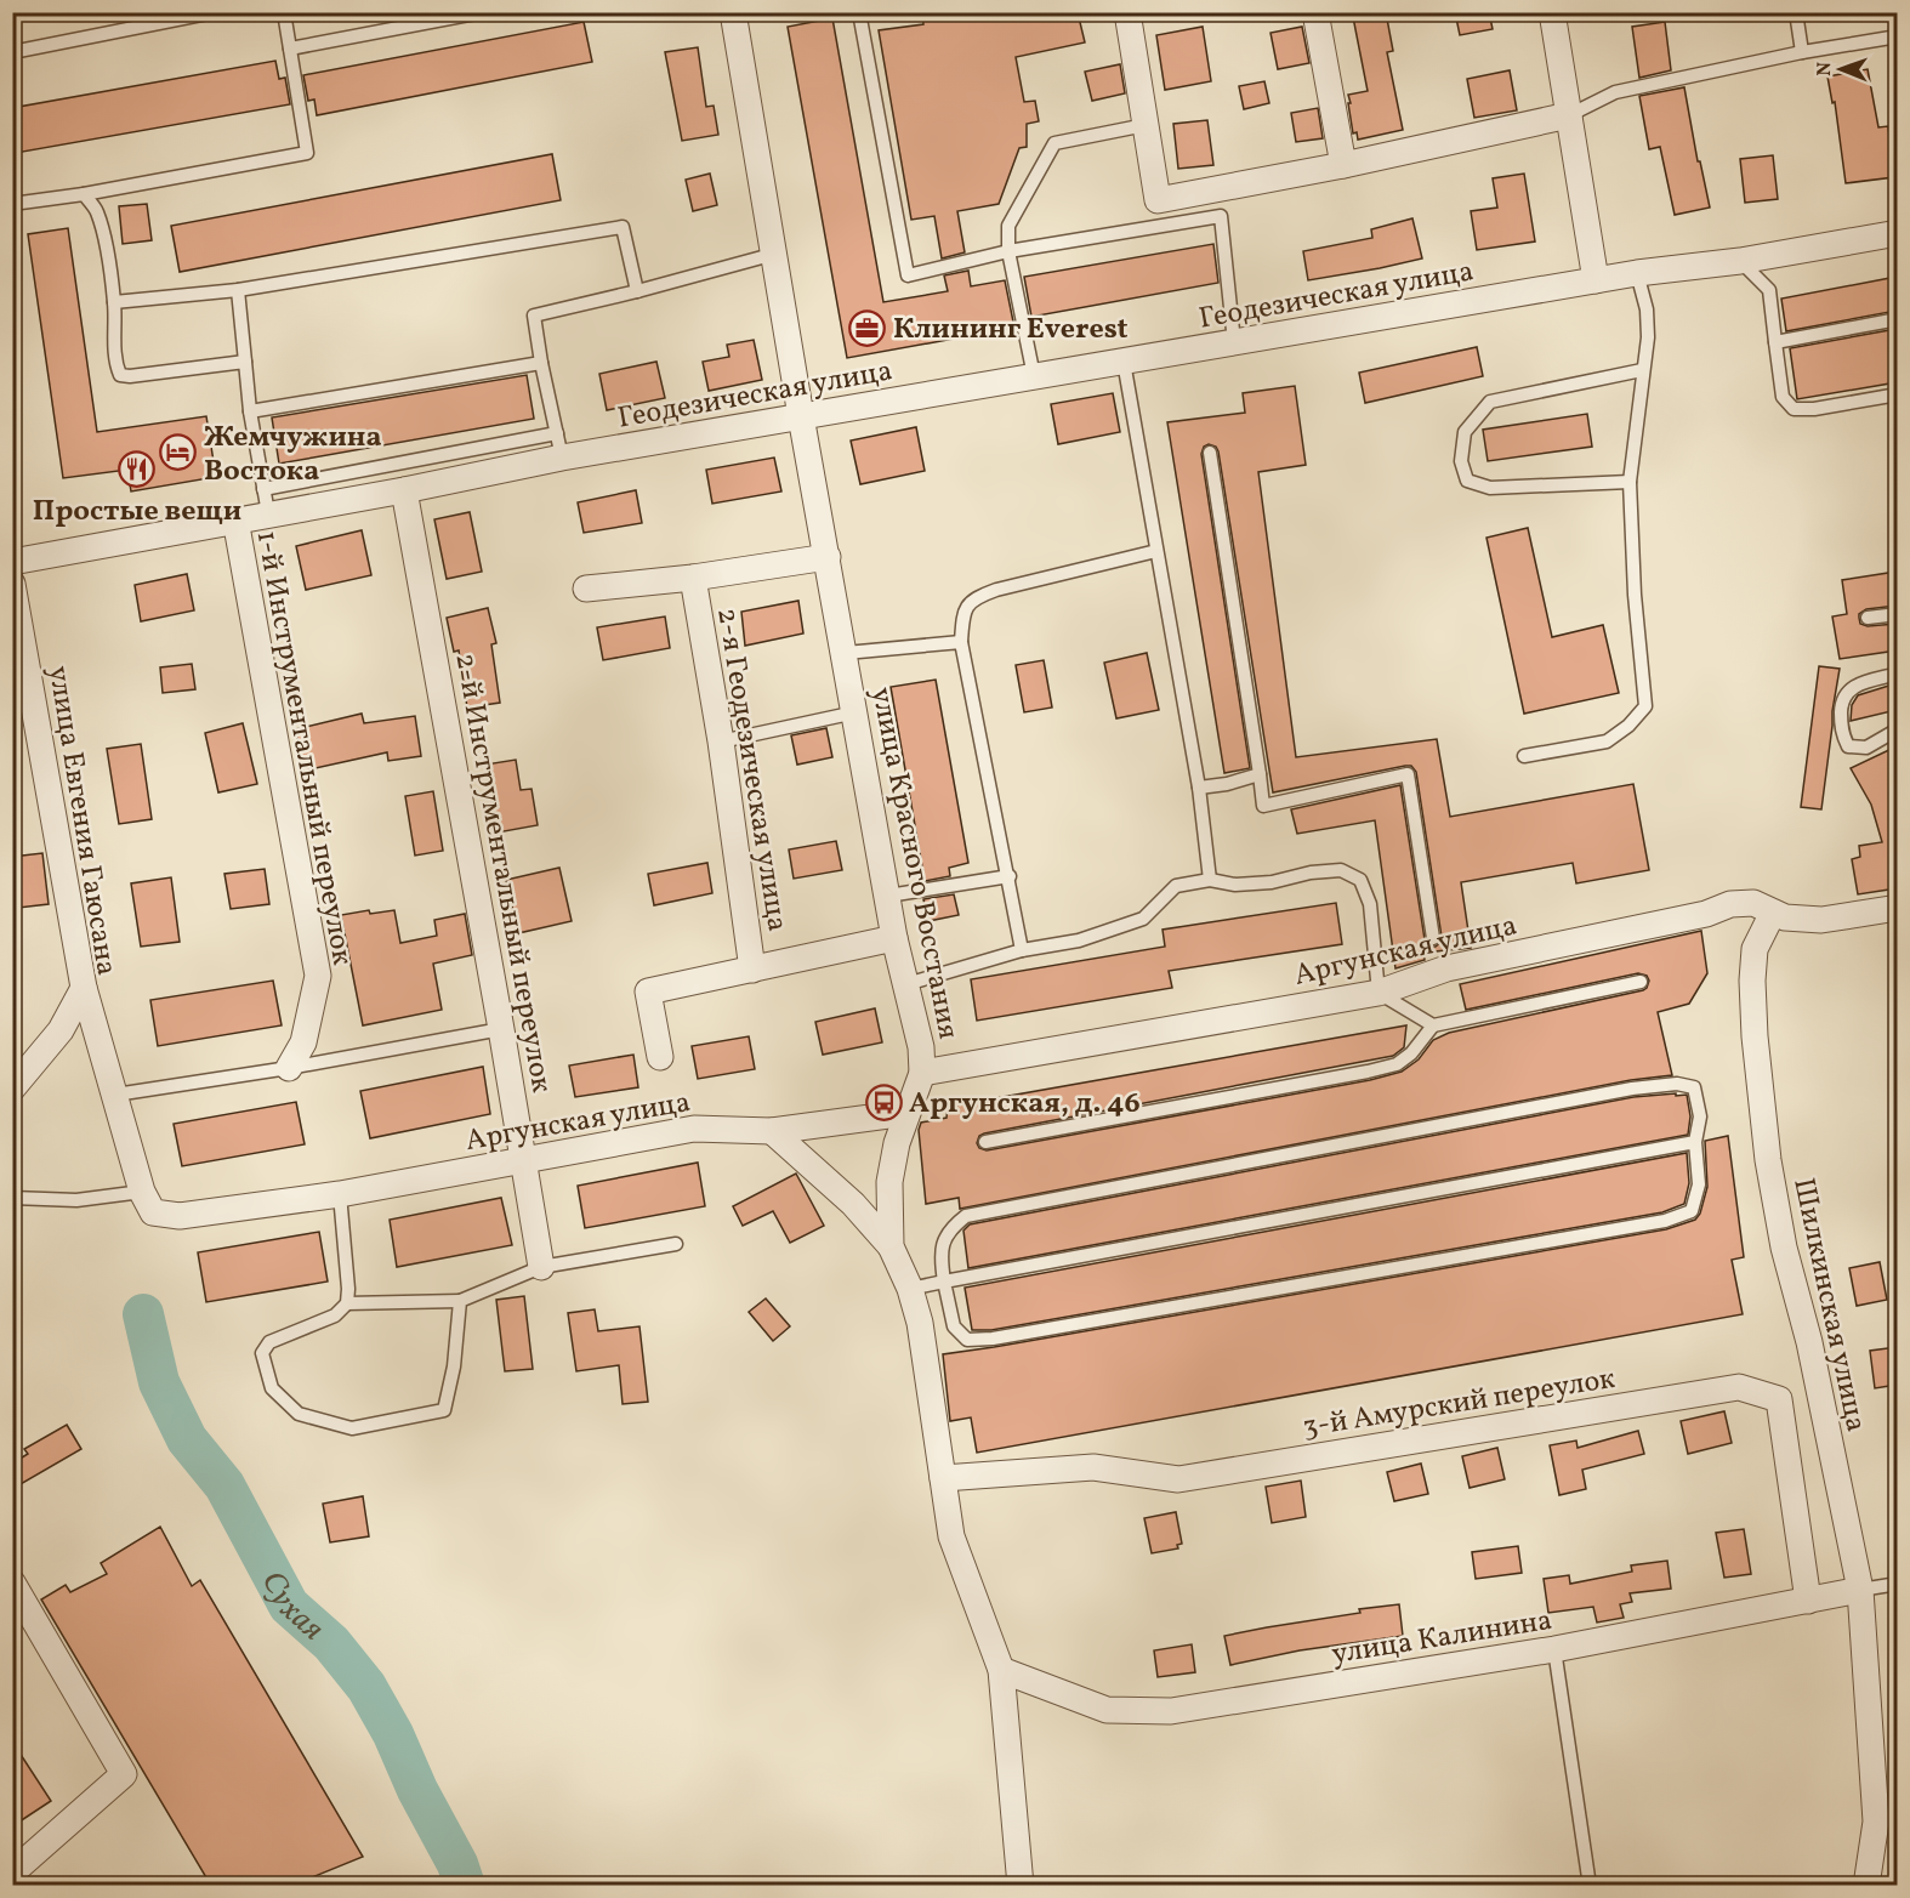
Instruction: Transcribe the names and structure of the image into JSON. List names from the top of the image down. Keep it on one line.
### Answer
{"streets":{"street":["Геодезическая улица","1-й Инструментальный переулок","2-я Геодезическая улица","улица Евгения Гаюсана","улица Красного Восстания","2-й Инструментальный переулок","Аргунская улица","Шилкинская улица","3-й Амурский переулок","улица Калинина"]},"crossings":[["Геодезическая улица","1-й Инструментальный переулок"],["Геодезическая улица","улица Красного Восстания"],["Геодезическая улица","2-й Инструментальный переулок"],["улица Красного Восстания","Аргунская улица"],["улица Красного Восстания","3-й Амурский переулок"],["улица Красного Восстания","улица Калинина"],["2-й Инструментальный переулок","Аргунская улица"],["Аргунская улица","Шилкинская улица"],["Шилкинская улица","улица Калинина"],["3-й Амурский переулок","улица Калинина"]],"water":["Сухая"],"places":{"office":["Клининг Everest"],"hotel":["Жемчужина Востока"],"restaurant":["Простые вещи"],"bus stop":["Аргунская, д. 46"]},"north":"left"}
